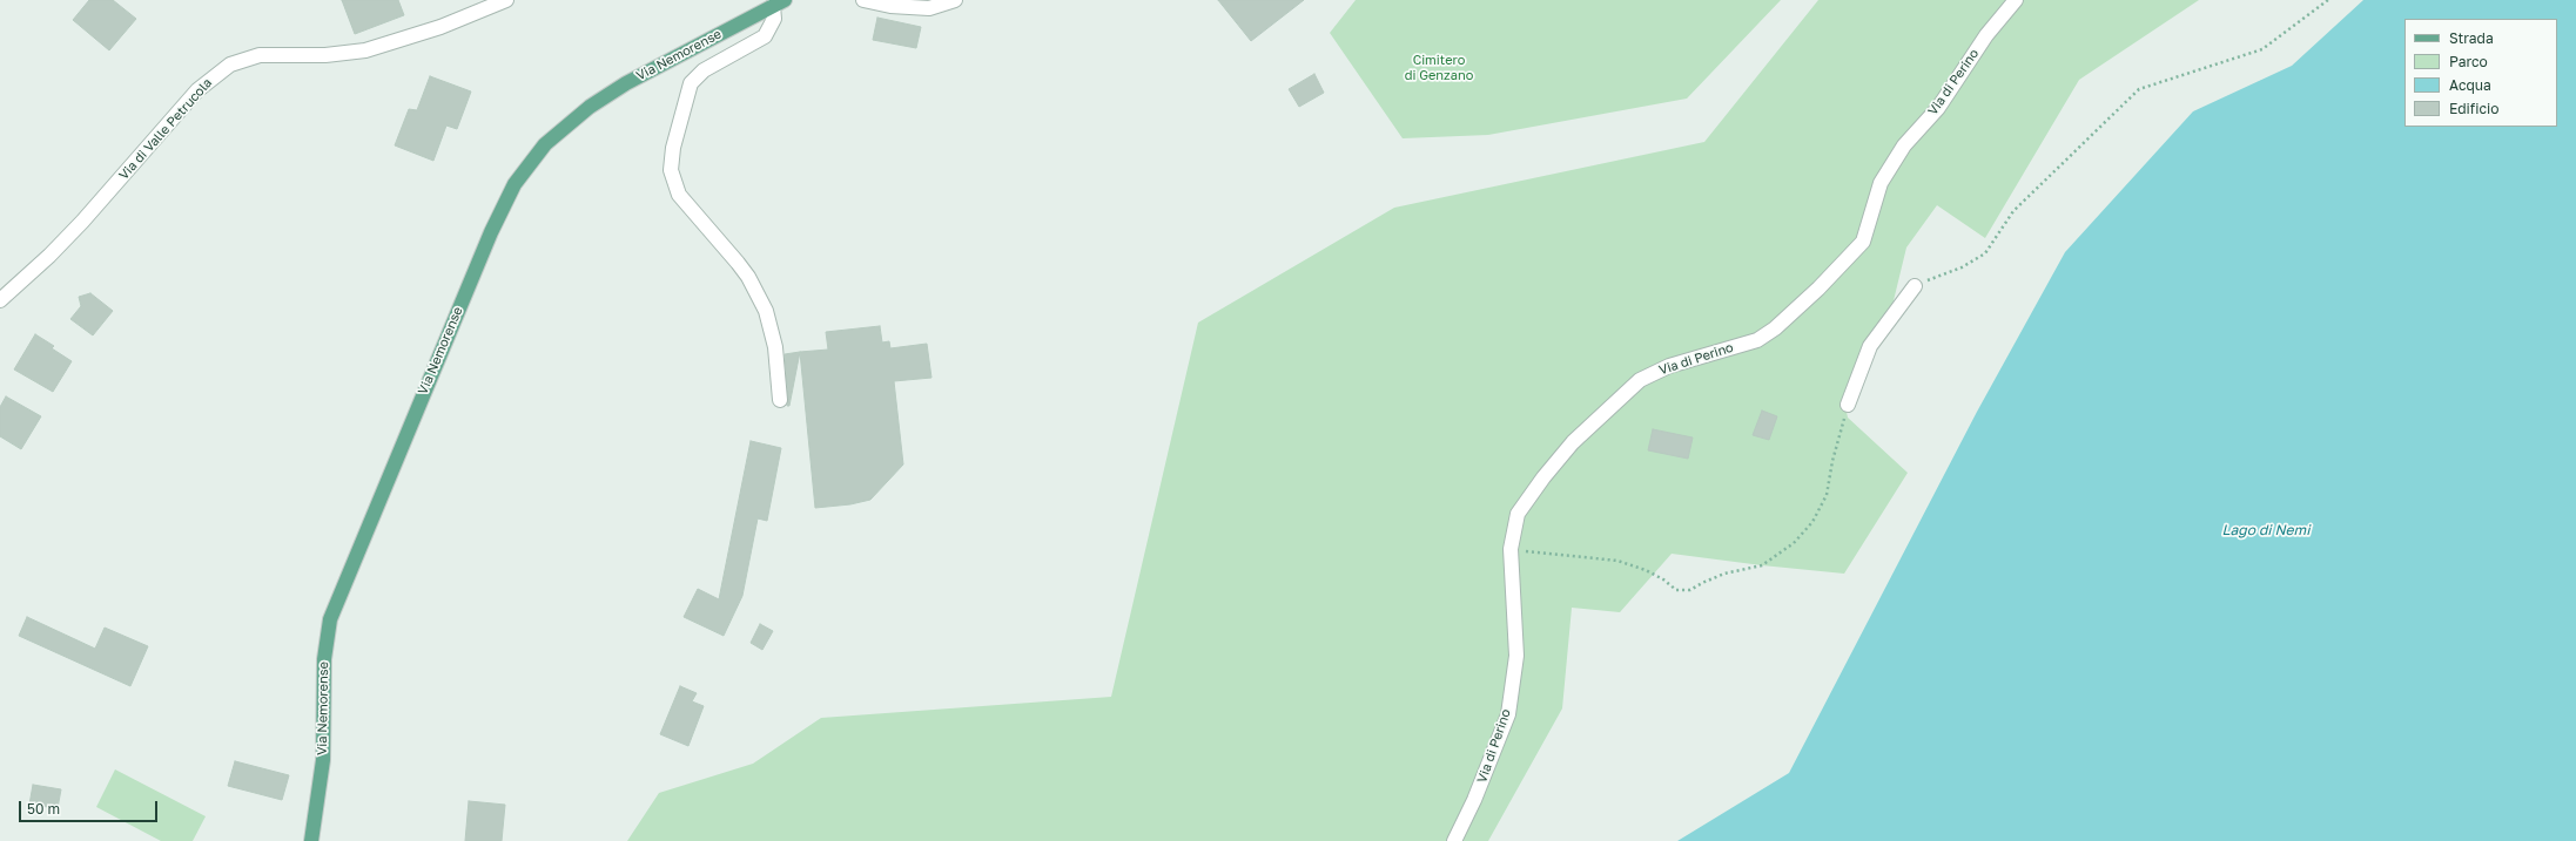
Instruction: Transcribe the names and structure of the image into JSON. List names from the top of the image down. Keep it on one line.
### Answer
{"streets":{"main road":["Via Nemorense"],"street":["Via di Perino","Via di Valle Petrucola"]},"water":["Lago di Nemi"],"parks":["Cimitero di Genzano"],"legend":["Strada","Parco","Acqua","Edificio"],"scale_bar":"50 m"}
